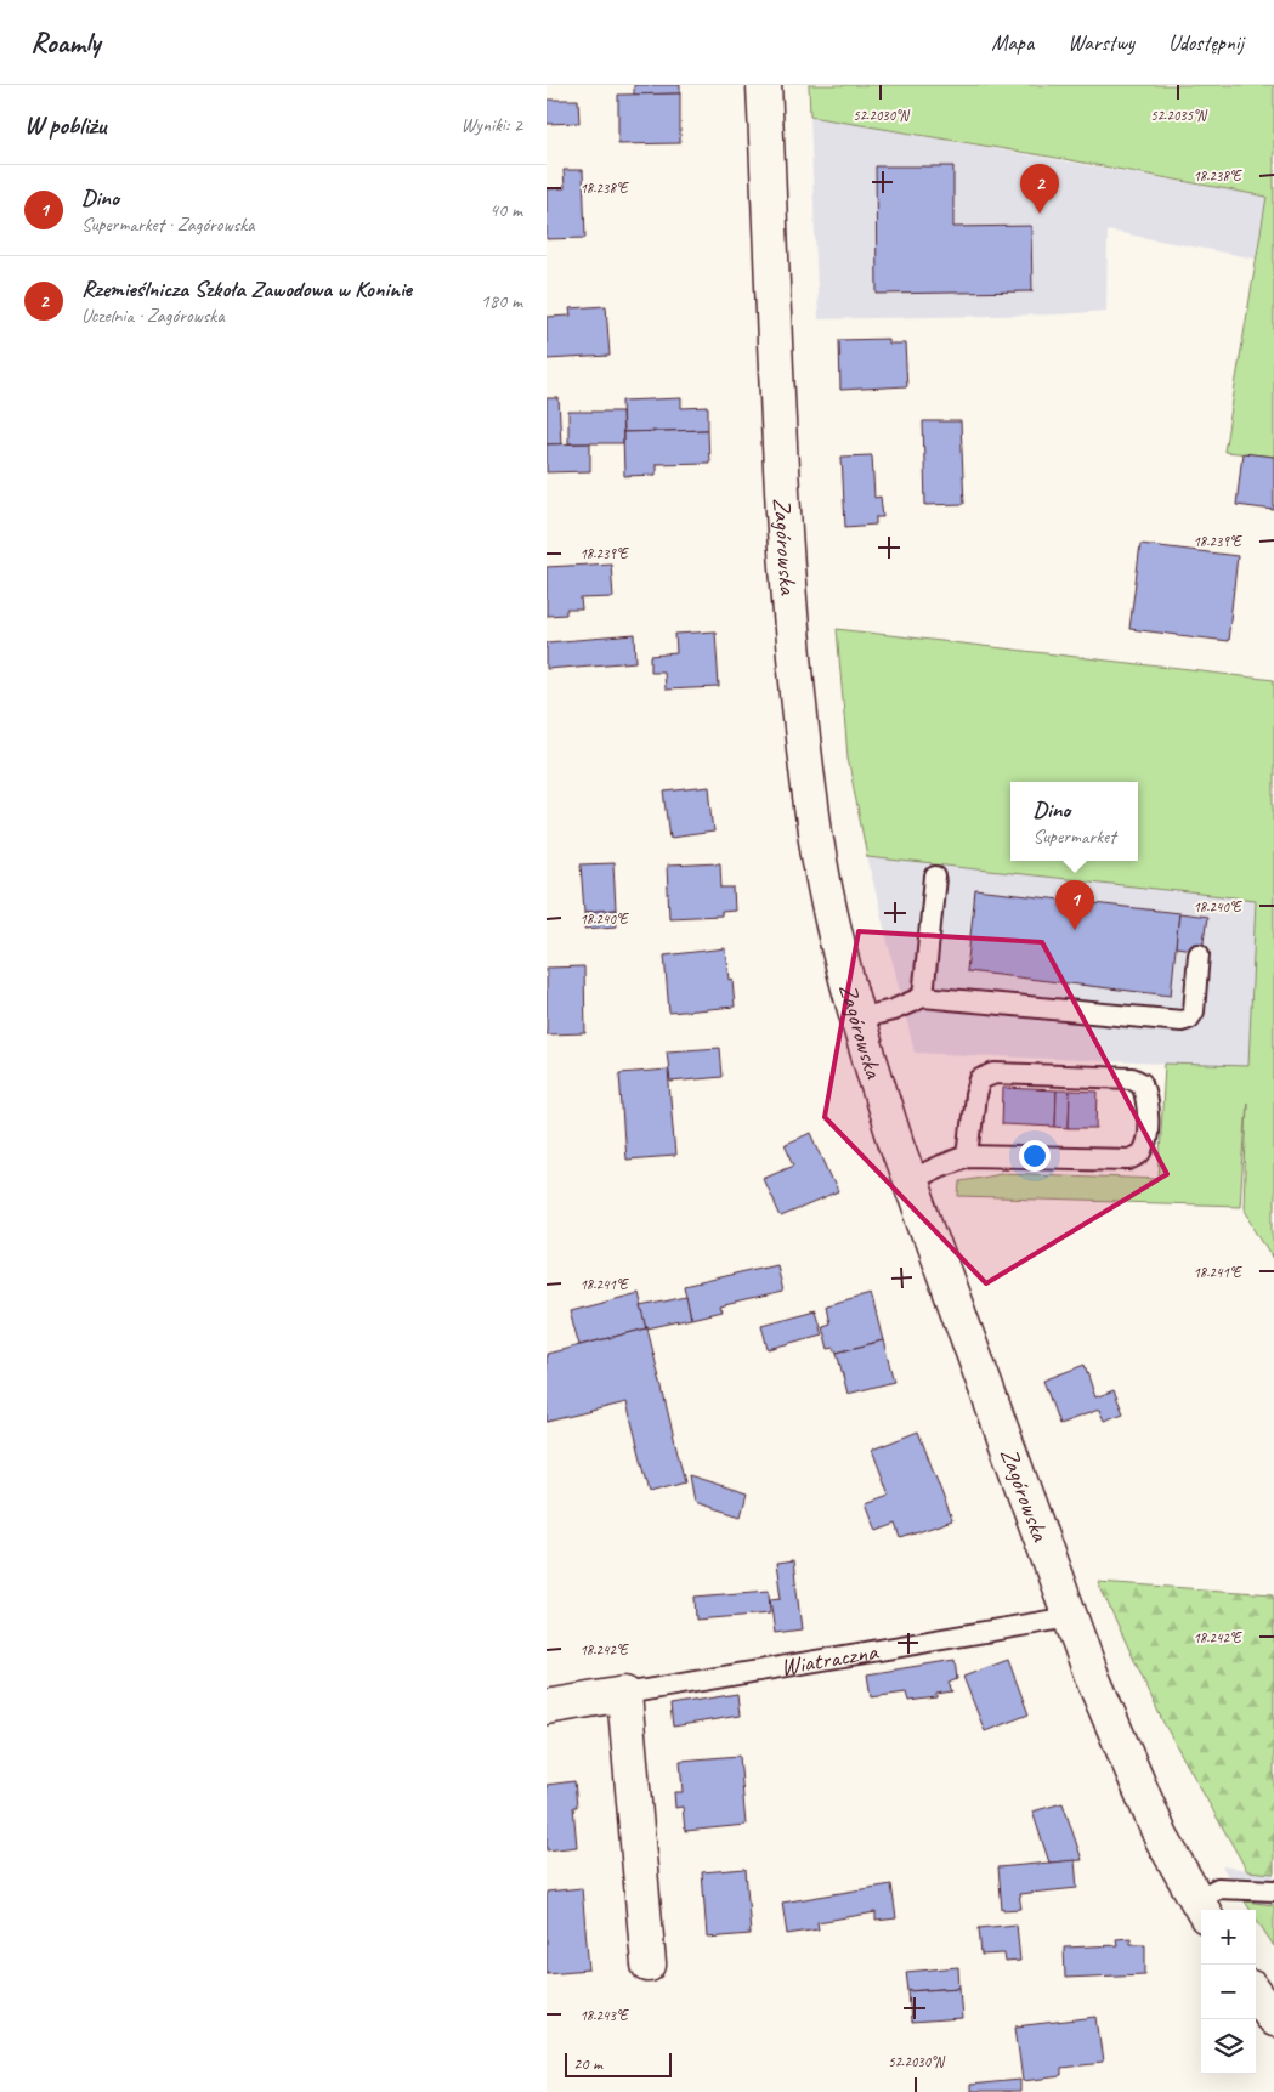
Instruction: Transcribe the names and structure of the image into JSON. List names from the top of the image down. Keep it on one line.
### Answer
{"streets":{"street":["Zagórowska","Wiatraczna"]},"crossings":[["Zagórowska","Wiatraczna"]],"scale_bar":"20 m","page":{"header":"Roamly","nav":["Mapa","Warstwy","Udostępnij"],"heading":["W pobliżu","Wyniki: 2"],"list":[{"mark":"1","name":"Dino","note":"Supermarket · Zagórowska","value":"40 m"},{"mark":"2","name":"Rzemieślnicza Szkoła Zawodowa w Koninie","note":"Uczelnia · Zagórowska","value":"180 m"}],"pins":["2","1"],"popup":["Dino","Supermarket"],"map_buttons":["+","−"],"scale":"20 m"},"coordinates":["52.2030°N","52.2035°N","18.238°E","18.239°E","18.240°E","18.241°E","18.242°E","18.243°E"]}
